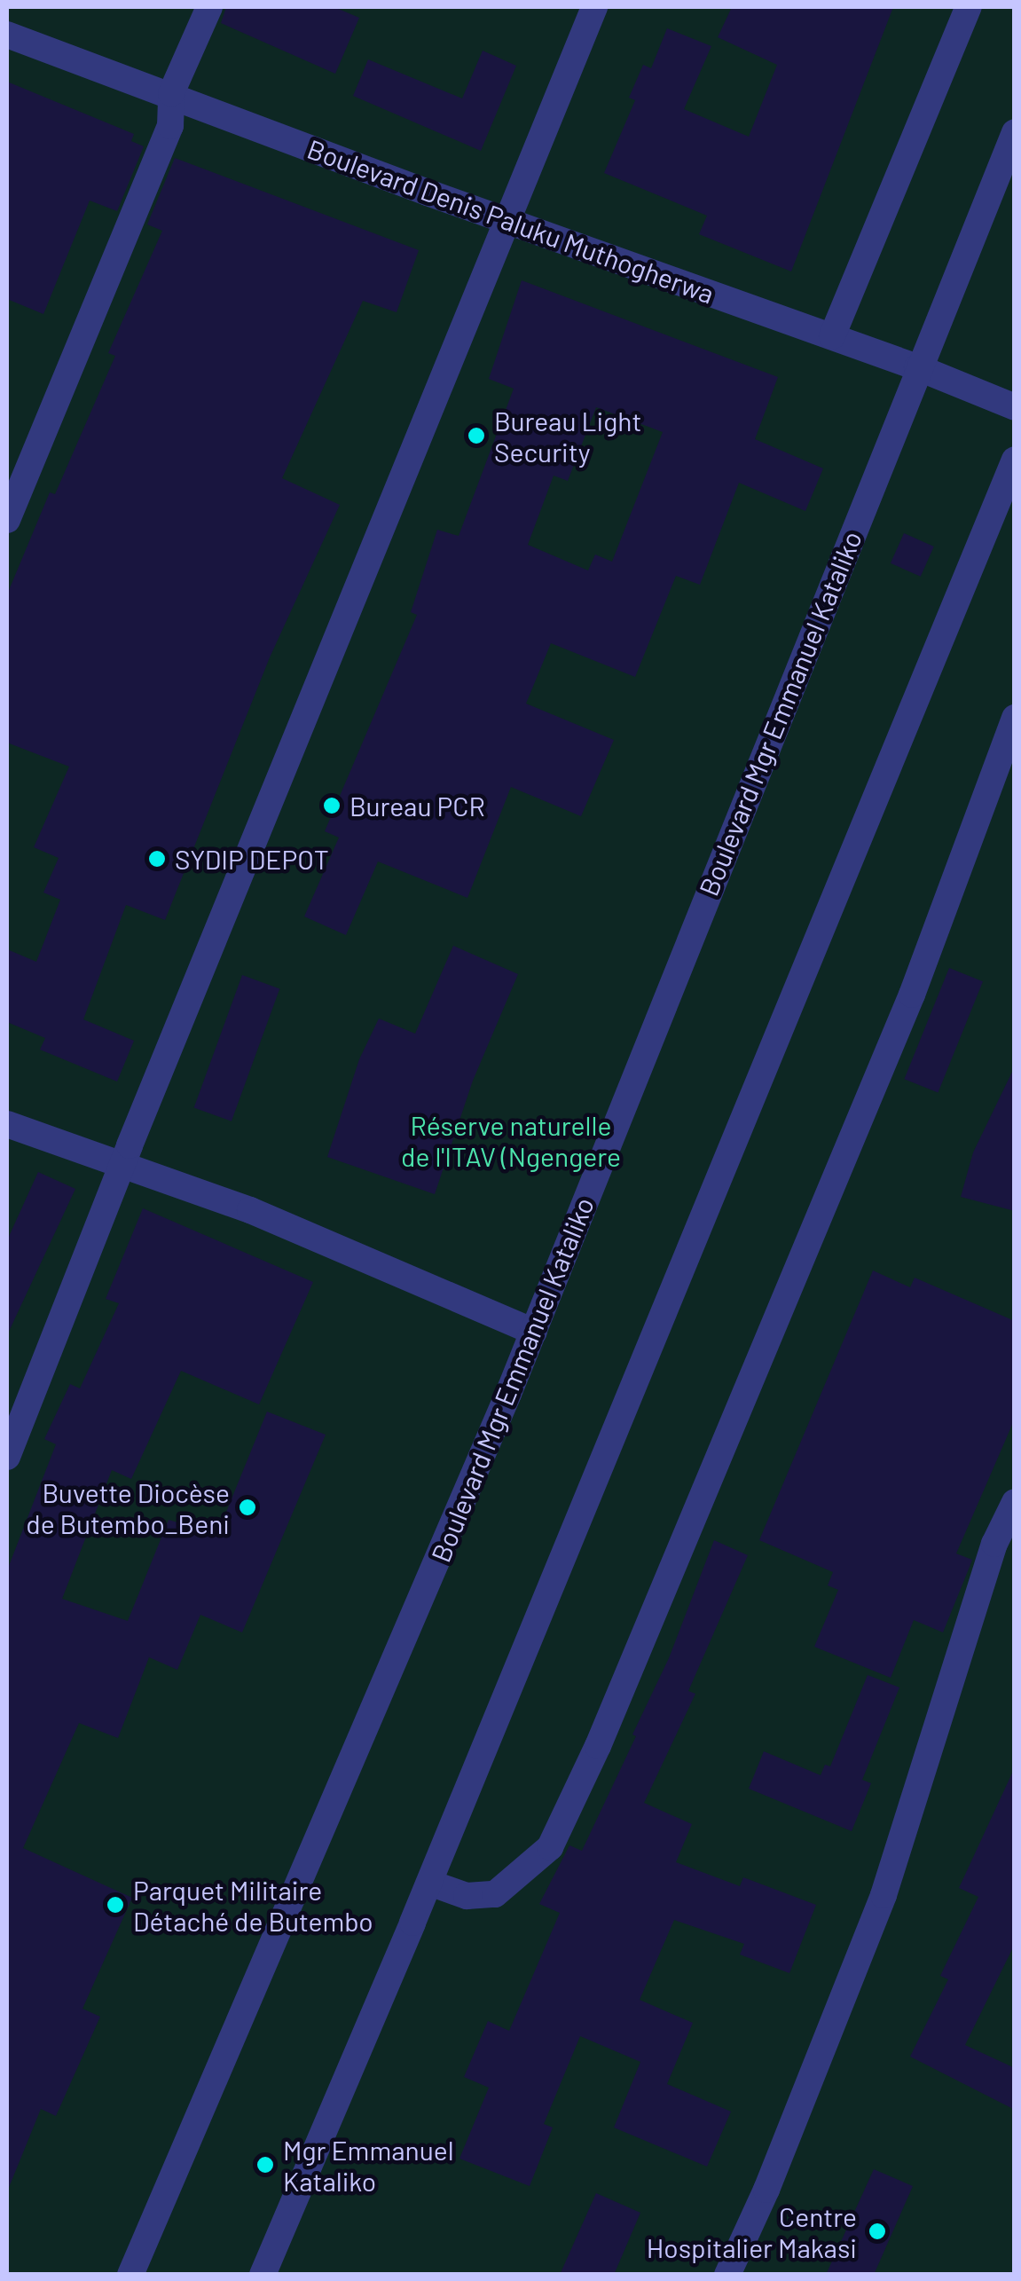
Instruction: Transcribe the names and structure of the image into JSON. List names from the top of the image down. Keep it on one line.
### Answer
{"streets":{"street":["Boulevard Denis Paluku Muthogherwa","Boulevard Mgr Emmanuel Kataliko"]},"crossings":[["Boulevard Denis Paluku Muthogherwa","Boulevard Mgr Emmanuel Kataliko"]],"parks":["Réserve naturelle de l'ITAV (Ngengere"],"places":["Bureau Light Security","Bureau PCR","SYDIP DEPOT","Buvette Diocèse de Butembo_Beni","Parquet Militaire Détaché de Butembo","Mgr Emmanuel Kataliko","Centre Hospitalier Makasi"]}
